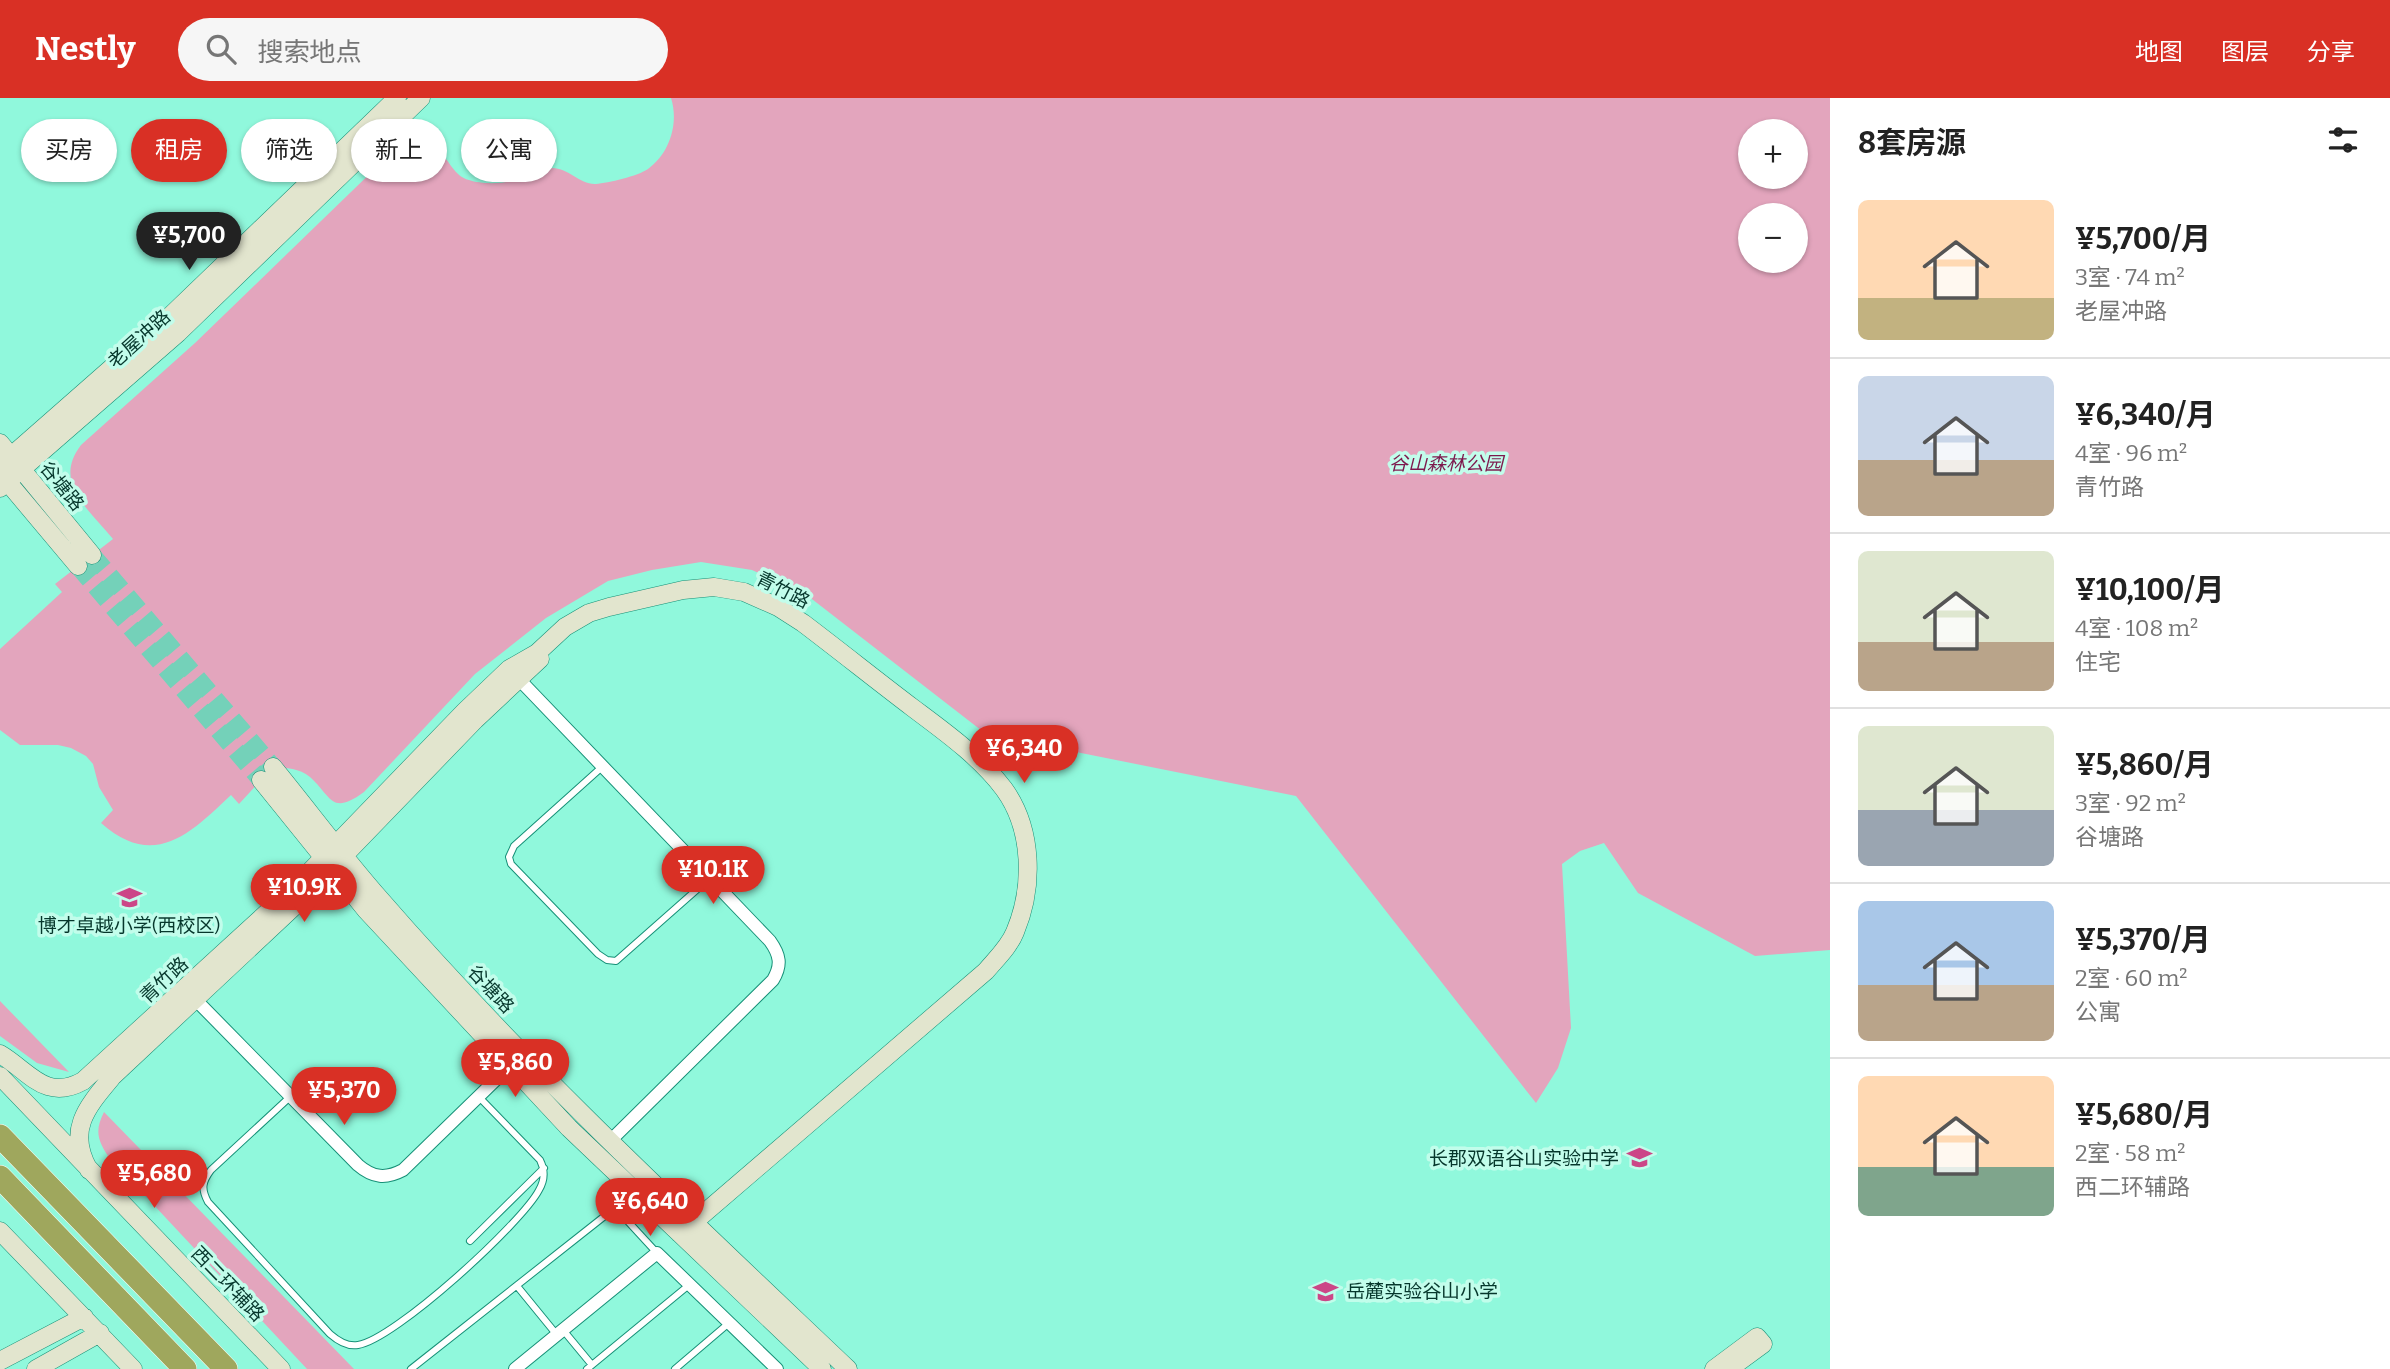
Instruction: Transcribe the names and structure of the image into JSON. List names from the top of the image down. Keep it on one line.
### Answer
{"streets":{"main road":["老屋冲路","谷塘路","青竹路","西二环辅路"]},"crossings":[["老屋冲路","谷塘路"],["谷塘路","青竹路"],["青竹路","西二环辅路"]],"parks":["谷山森林公园"],"places":{"school or university":["博才卓越小学(西校区)","长郡双语谷山实验中学","岳麓实验谷山小学"]},"page":{"header":"Nestly","search":"搜索地点","nav":["地图","图层","分享"],"heading":"8套房源","map_buttons":["+","−"],"chip":["买房","租房","筛选","新上","公寓"],"list":[{"name":"¥5,700/月","note":"3室 · 74 m² · 老屋冲路"},{"name":"¥6,340/月","note":"4室 · 96 m² · 青竹路"},{"name":"¥10,100/月","note":"4室 · 108 m² · 住宅"},{"name":"¥5,860/月","note":"3室 · 92 m² · 谷塘路"},{"name":"¥5,370/月","note":"2室 · 60 m² · 公寓"},{"name":"¥5,680/月","note":"2室 · 58 m² · 西二环辅路"}],"price":["¥5,700","¥6,340","¥10.1K","¥10.9K","¥5,860","¥5,370","¥5,680","¥6,640"]}}
